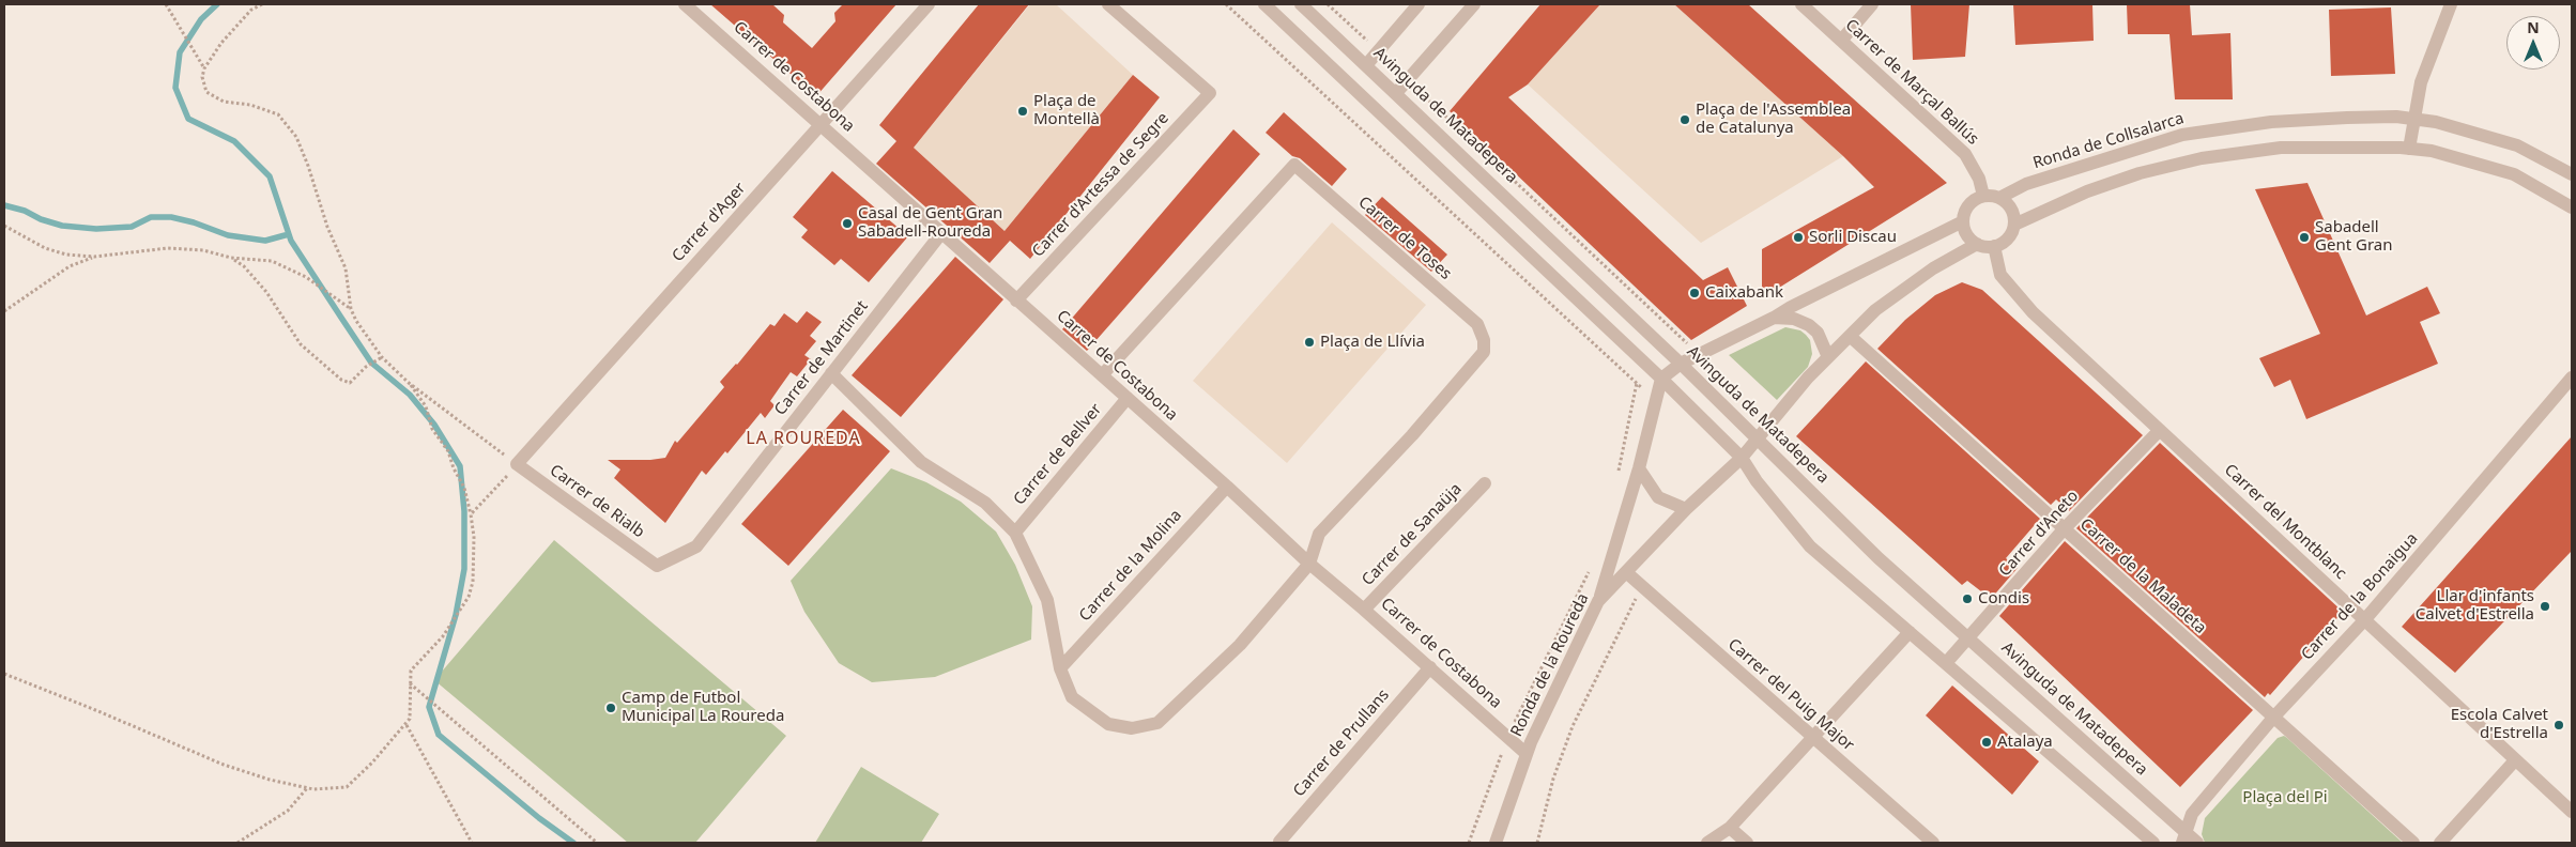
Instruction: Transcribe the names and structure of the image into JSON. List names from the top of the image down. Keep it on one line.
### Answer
{"streets":{"street":["Carrer de Costabona","Carrer de Marçal Ballús","Avinguda de Matadepera","Ronda de Collsalarca","Carrer d'Artessa de Segre","Carrer d'Ager","Carrer de Toses","Carrer de Martinet","Carrer de Bellver","Carrer de Rialb","Carrer del Montblanc","Carrer d'Aneto","Carrer de Sanaüja","Carrer de la Molina","Carrer de la Maladeta","Carrer de la Bonaigua","Ronda de la Roureda","Carrer del Puig Major","Carrer de Prullans"]},"crossings":[["Carrer de Costabona","Carrer d'Artessa de Segre"],["Carrer de Costabona","Carrer d'Ager"],["Carrer de Costabona","Carrer de Toses"],["Carrer de Costabona","Carrer de Martinet"],["Carrer de Costabona","Carrer de Bellver"],["Carrer de Costabona","Carrer de Sanaüja"],["Carrer de Costabona","Carrer de la Molina"],["Carrer de Costabona","Ronda de la Roureda"],["Carrer de Costabona","Carrer de Prullans"],["Carrer de Marçal Ballús","Ronda de Collsalarca"],["Carrer de Marçal Ballús","Carrer del Montblanc"],["Avinguda de Matadepera","Carrer d'Aneto"],["Avinguda de Matadepera","Carrer de la Bonaigua"],["Avinguda de Matadepera","Ronda de la Roureda"],["Ronda de Collsalarca","Carrer del Montblanc"],["Carrer d'Ager","Carrer de Rialb"],["Carrer de Martinet","Carrer de Rialb"],["Carrer del Montblanc","Carrer d'Aneto"],["Carrer del Montblanc","Carrer de la Bonaigua"],["Carrer d'Aneto","Carrer de la Maladeta"],["Carrer de la Maladeta","Carrer de la Bonaigua"],["Ronda de la Roureda","Carrer del Puig Major"]],"districts":["LA ROUREDA"],"parks":["Plaça del Pi"],"places":["Plaça de Montellà","Plaça de l'Assemblea de Catalunya","Casal de Gent Gran Sabadell-Roureda","Sorli Discau","Sabadell Gent Gran","Caixabank","Plaça de Llívia","Condis","Llar d'infants Calvet d'Estrella","Camp de Futbol Municipal La Roureda","Escola Calvet d'Estrella","Atalaya"],"north":"top"}
